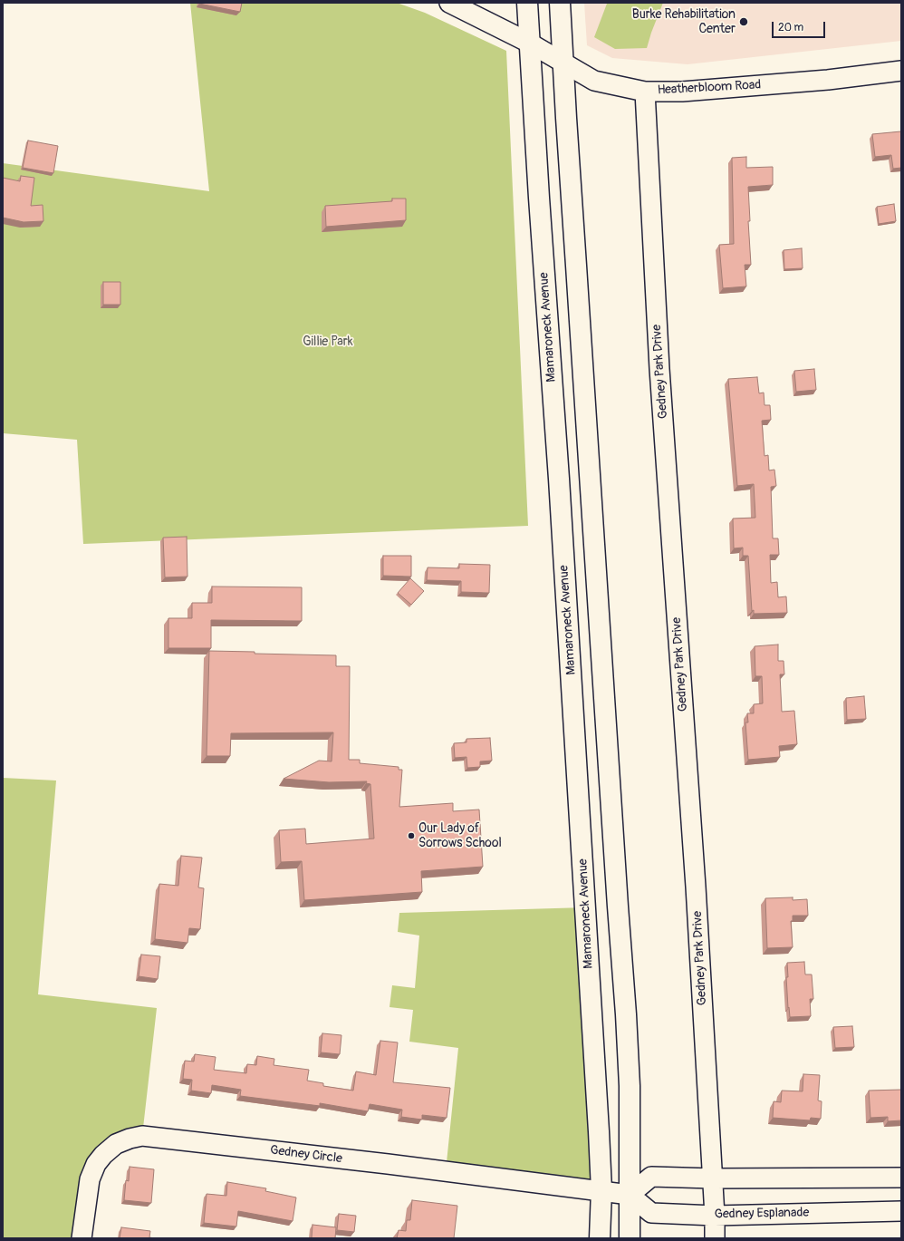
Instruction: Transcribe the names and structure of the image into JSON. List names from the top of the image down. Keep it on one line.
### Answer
{"streets":{"main road":["Mamaroneck Avenue"],"street":["Heatherbloom Road","Gedney Park Drive","Gedney Circle","Gedney Esplanade"]},"crossings":[["Heatherbloom Road","Mamaroneck Avenue"],["Heatherbloom Road","Gedney Park Drive"],["Mamaroneck Avenue","Gedney Circle"],["Gedney Park Drive","Gedney Esplanade"]],"parks":["Gillie Park"],"places":["Burke Rehabilitation Center","Our Lady of Sorrows School"],"scale_bar":"20 m"}
